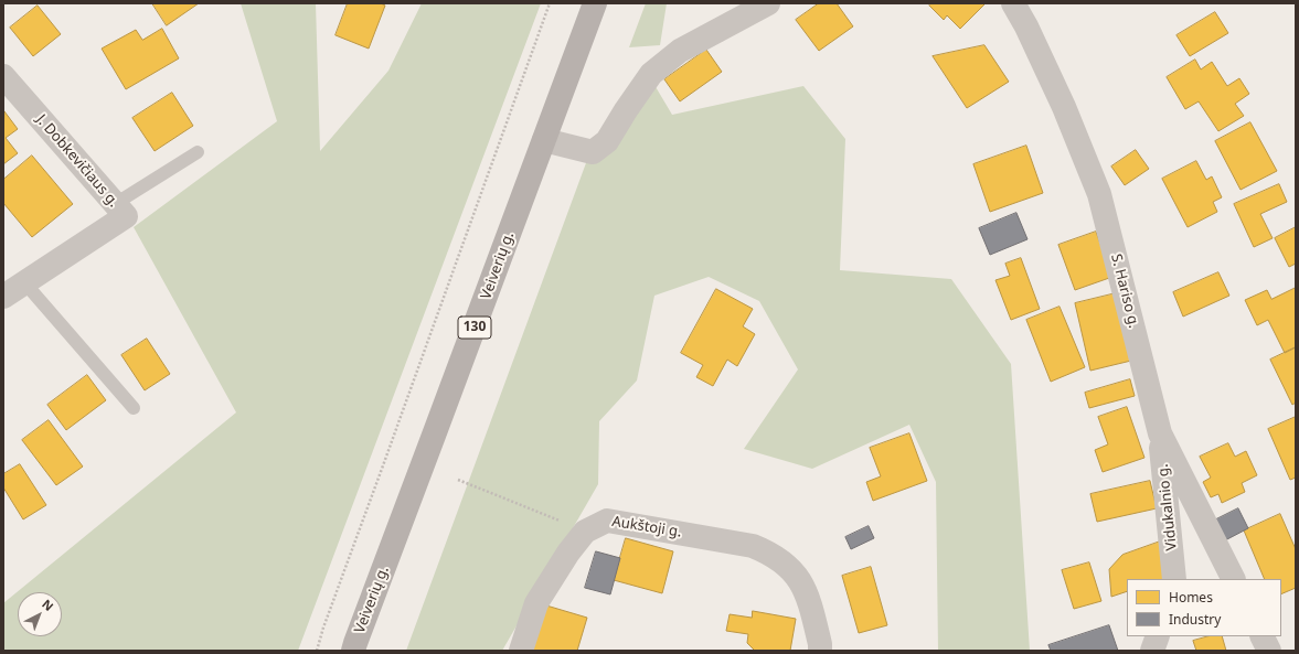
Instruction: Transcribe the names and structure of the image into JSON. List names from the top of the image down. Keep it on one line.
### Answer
{"streets":{"main road":["Veiverių g.","130"],"street":["J. Dobkevičiaus g.","S. Hariso g.","Vidukalnio g.","Aukštoji g."]},"crossings":[["S. Hariso g.","Vidukalnio g."]],"legend":["Homes","Industry"],"north":"top right"}
